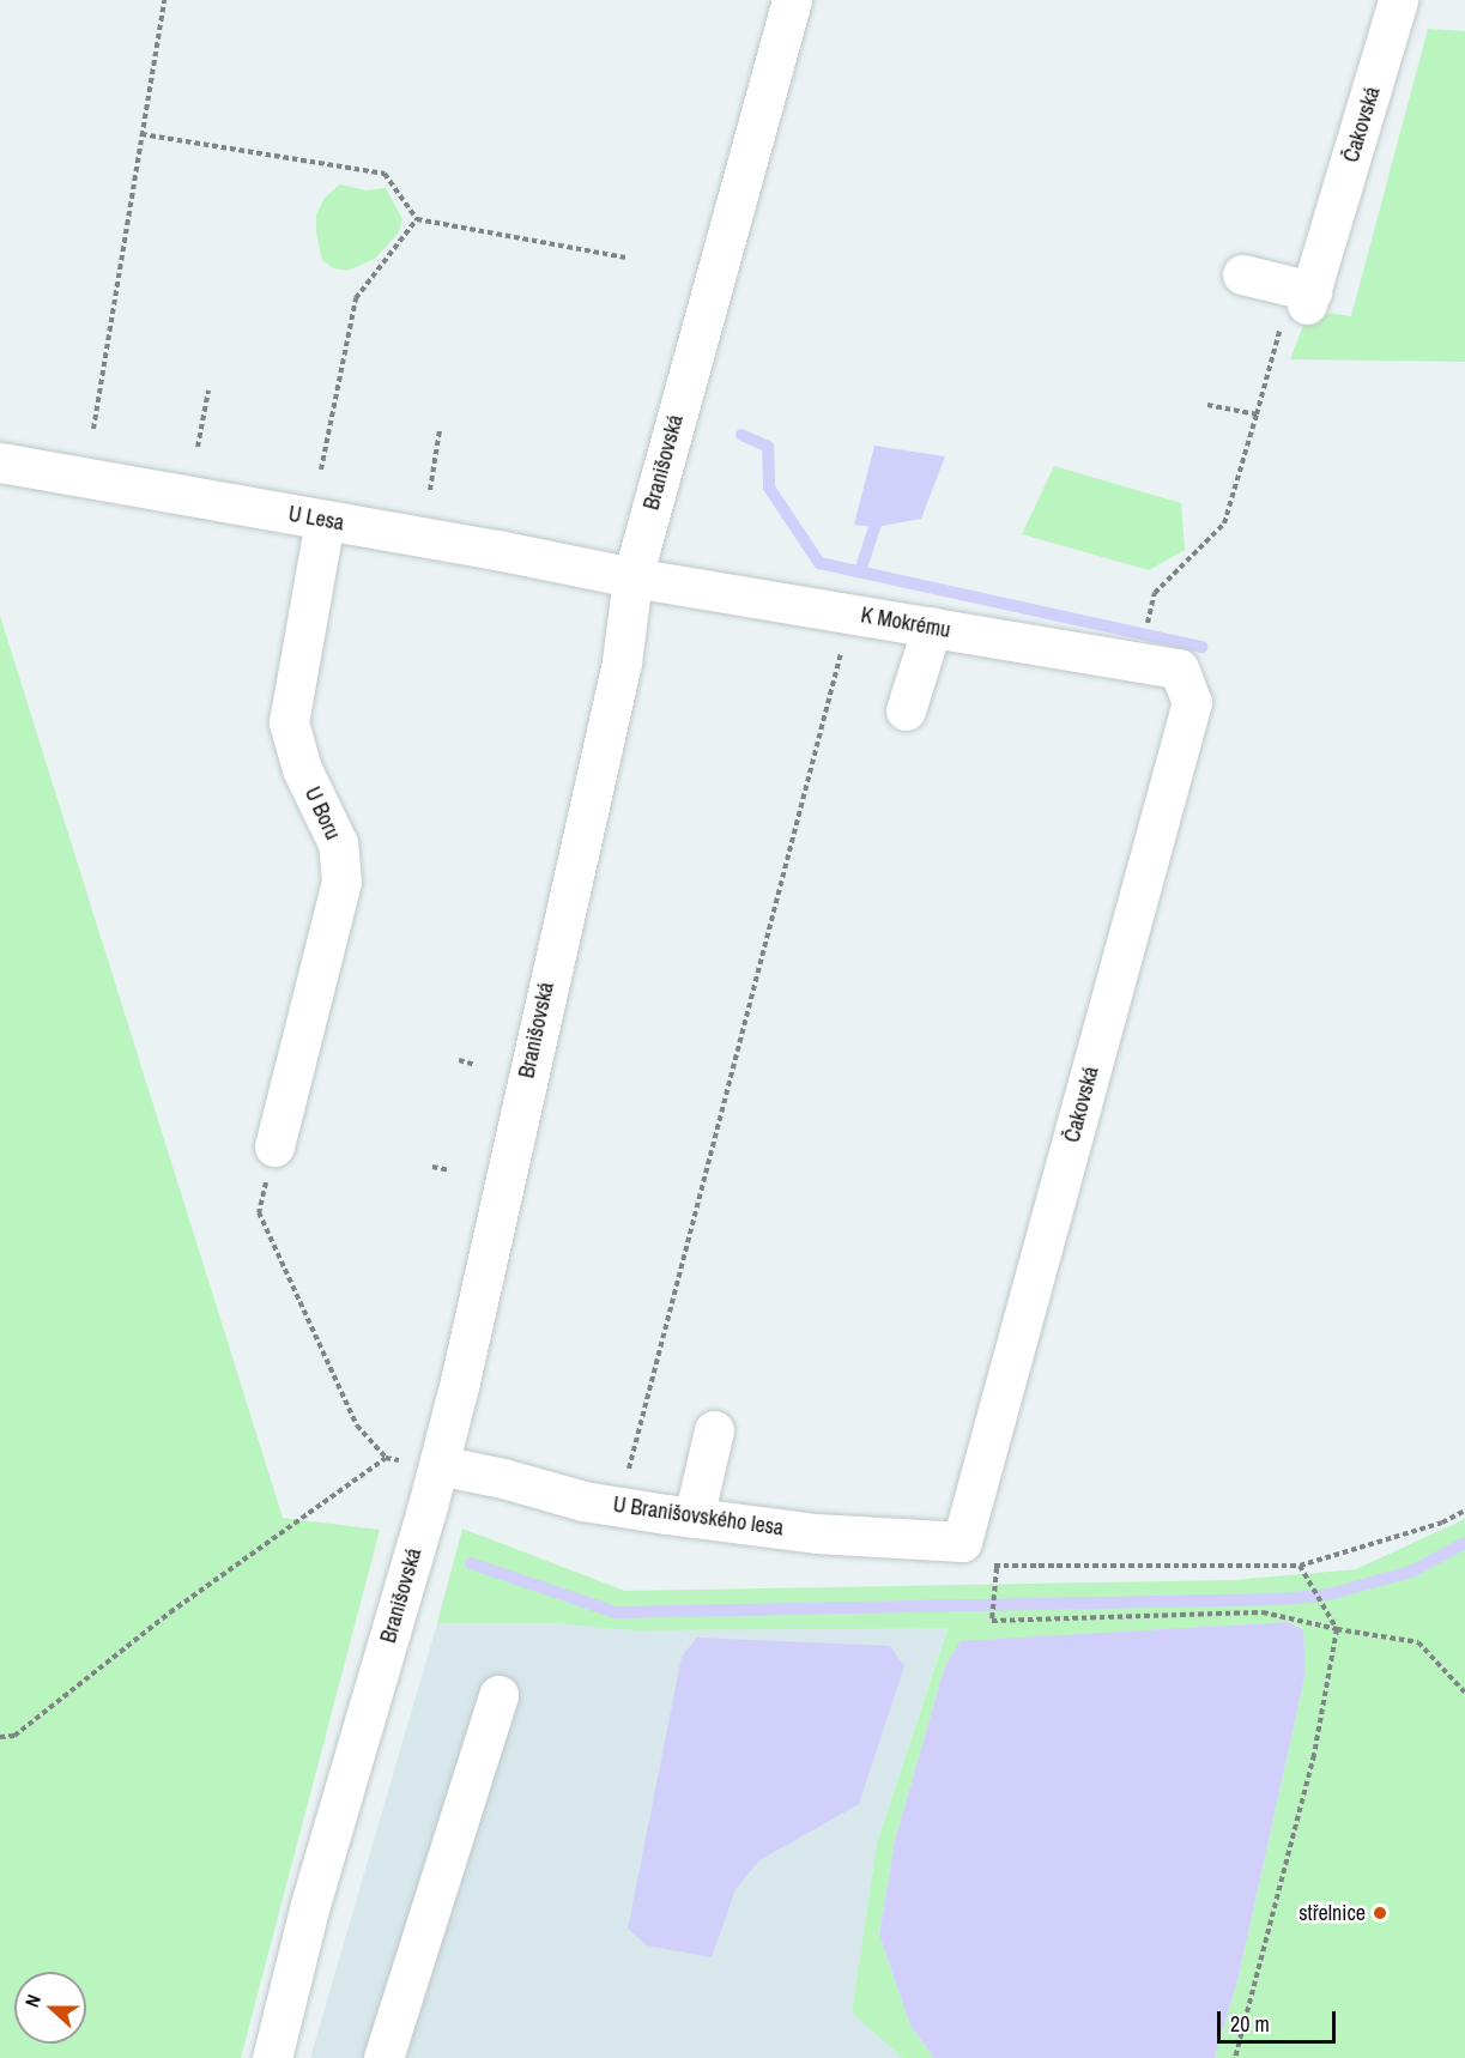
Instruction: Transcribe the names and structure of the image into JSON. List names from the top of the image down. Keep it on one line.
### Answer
{"streets":{"street":["Čakovská","Branišovská","U Lesa","K Mokrému","U Boru","U Branišovského lesa"]},"crossings":[["Čakovská","K Mokrému"],["Čakovská","U Branišovského lesa"],["Branišovská","U Lesa"],["Branišovská","K Mokrému"],["Branišovská","U Branišovského lesa"],["U Lesa","K Mokrému"],["U Lesa","U Boru"]],"places":["střelnice"],"scale_bar":"20 m","north":"left"}
